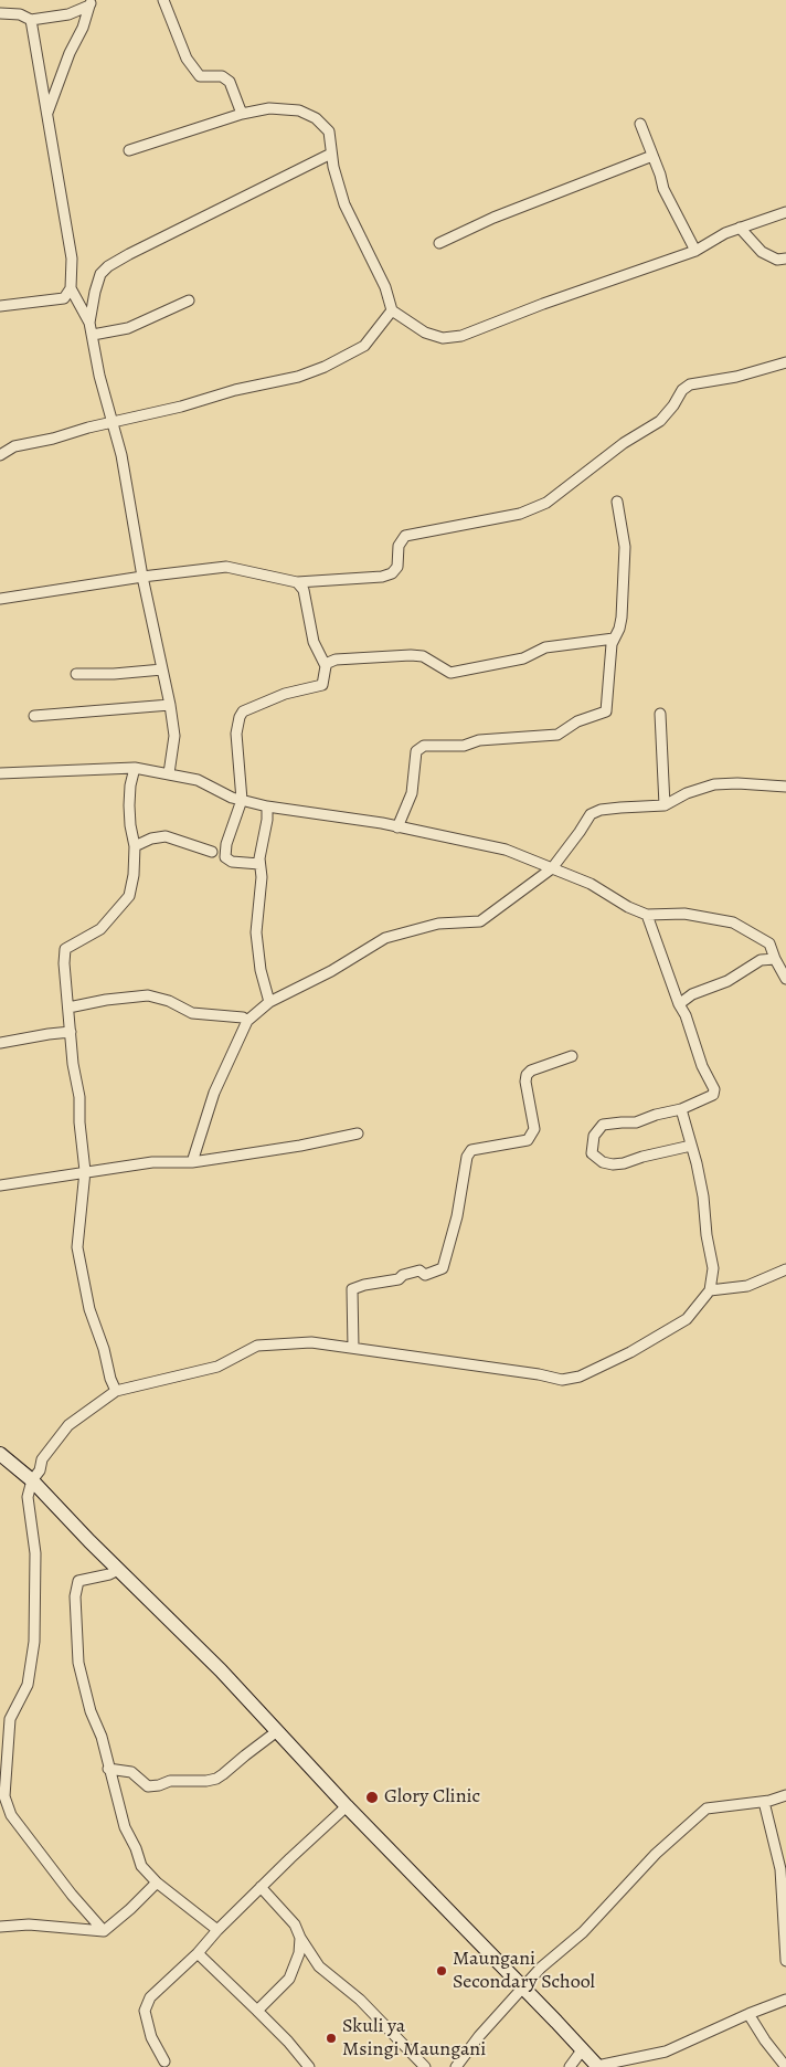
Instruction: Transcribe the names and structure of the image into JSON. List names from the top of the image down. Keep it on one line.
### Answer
{"places":["Glory Clinic","Maungani Secondary School","Skuli ya Msingi Maungani"]}
